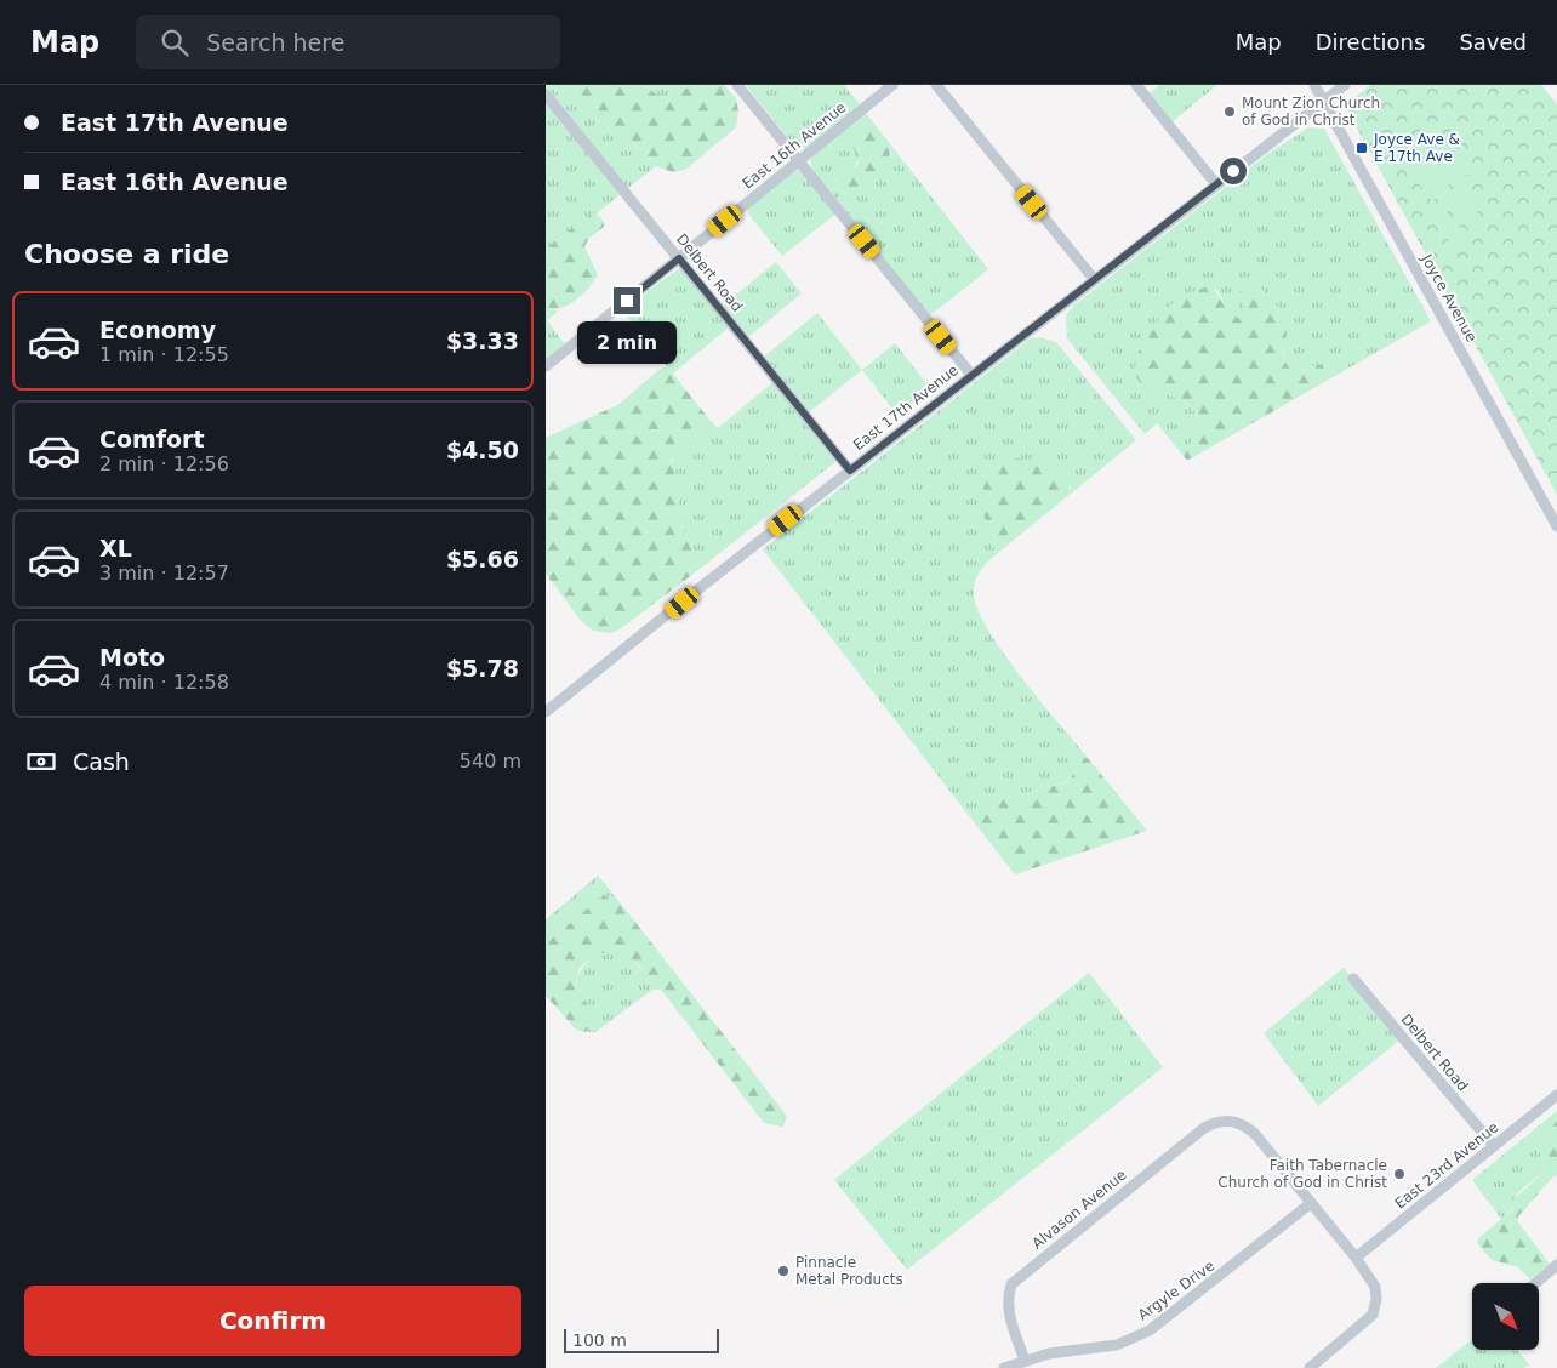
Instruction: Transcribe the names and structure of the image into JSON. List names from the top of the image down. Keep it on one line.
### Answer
{"streets":{"street":["East 16th Avenue","Delbert Road","Joyce Avenue","East 17th Avenue","East 23rd Avenue","Alvason Avenue","Argyle Drive"]},"crossings":[["East 16th Avenue","Delbert Road"],["Delbert Road","East 17th Avenue"],["Delbert Road","East 23rd Avenue"],["Joyce Avenue","East 17th Avenue"],["Alvason Avenue","Argyle Drive"]],"places":{"other":["Mount Zion Church of God in Christ","Faith Tabernacle Church of God in Christ","Pinnacle Metal Products"],"transit":["Joyce Ave & E 17th Ave"]},"scale_bar":"100 m","north":"bottom right","page":{"header":"Map","search":"Search here","nav":["Map","Directions","Saved"],"banner":["East 17th Avenue","East 16th Avenue"],"heading":"Choose a ride","list":[{"name":"Economy","note":"1 min · 12:55","value":"$3.33"},{"name":"Comfort","note":"2 min · 12:56","value":"$4.50"},{"name":"XL","note":"3 min · 12:57","value":"$5.66"},{"name":"Moto","note":"4 min · 12:58","value":"$5.78"}],"bubble":"2 min","pay":["Cash","540 m"],"buttons":"Confirm","scale":"100 m"}}
